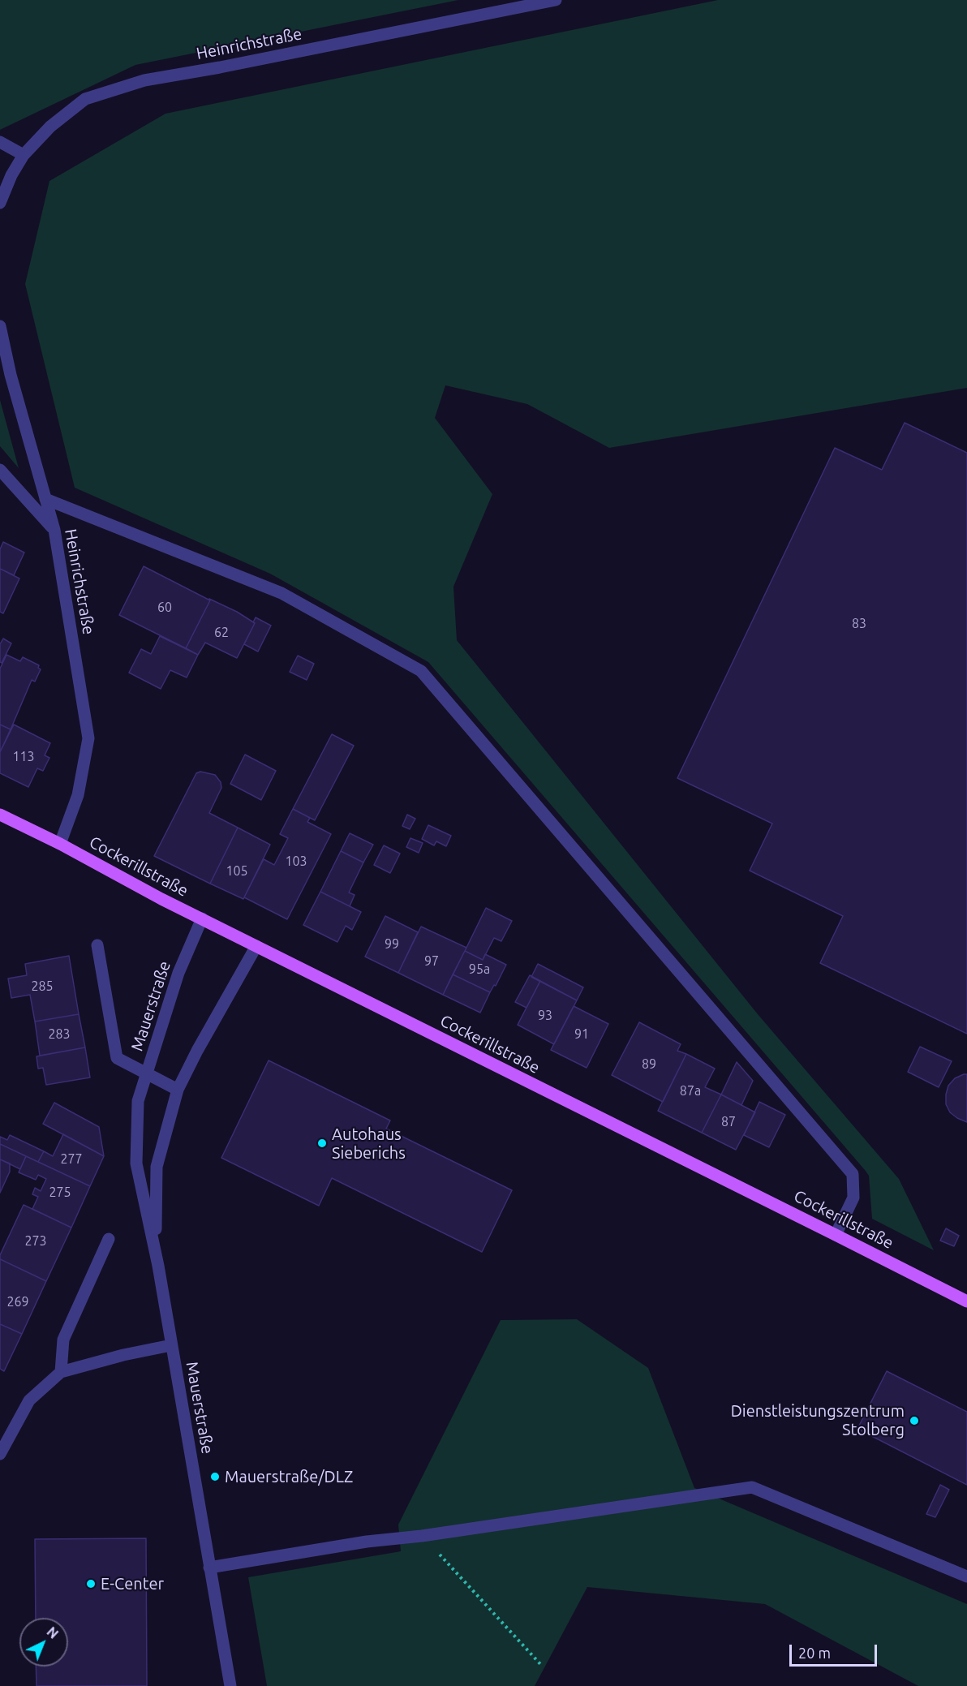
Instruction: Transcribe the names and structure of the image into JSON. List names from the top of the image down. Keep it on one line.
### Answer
{"streets":{"main road":["Cockerillstraße"],"street":["Heinrichstraße","Mauerstraße"]},"crossings":[["Heinrichstraße","Cockerillstraße"],["Cockerillstraße","Mauerstraße"]],"places":["Autohaus Sieberichs","Dienstleistungszentrum Stolberg","Mauerstraße/DLZ","E-Center"],"house_numbers":["60","83","62","113","103","105","99","97","95a","285","93","283","91","89","87a","87","277","275","273","269"],"scale_bar":"20 m","north":"top right"}
